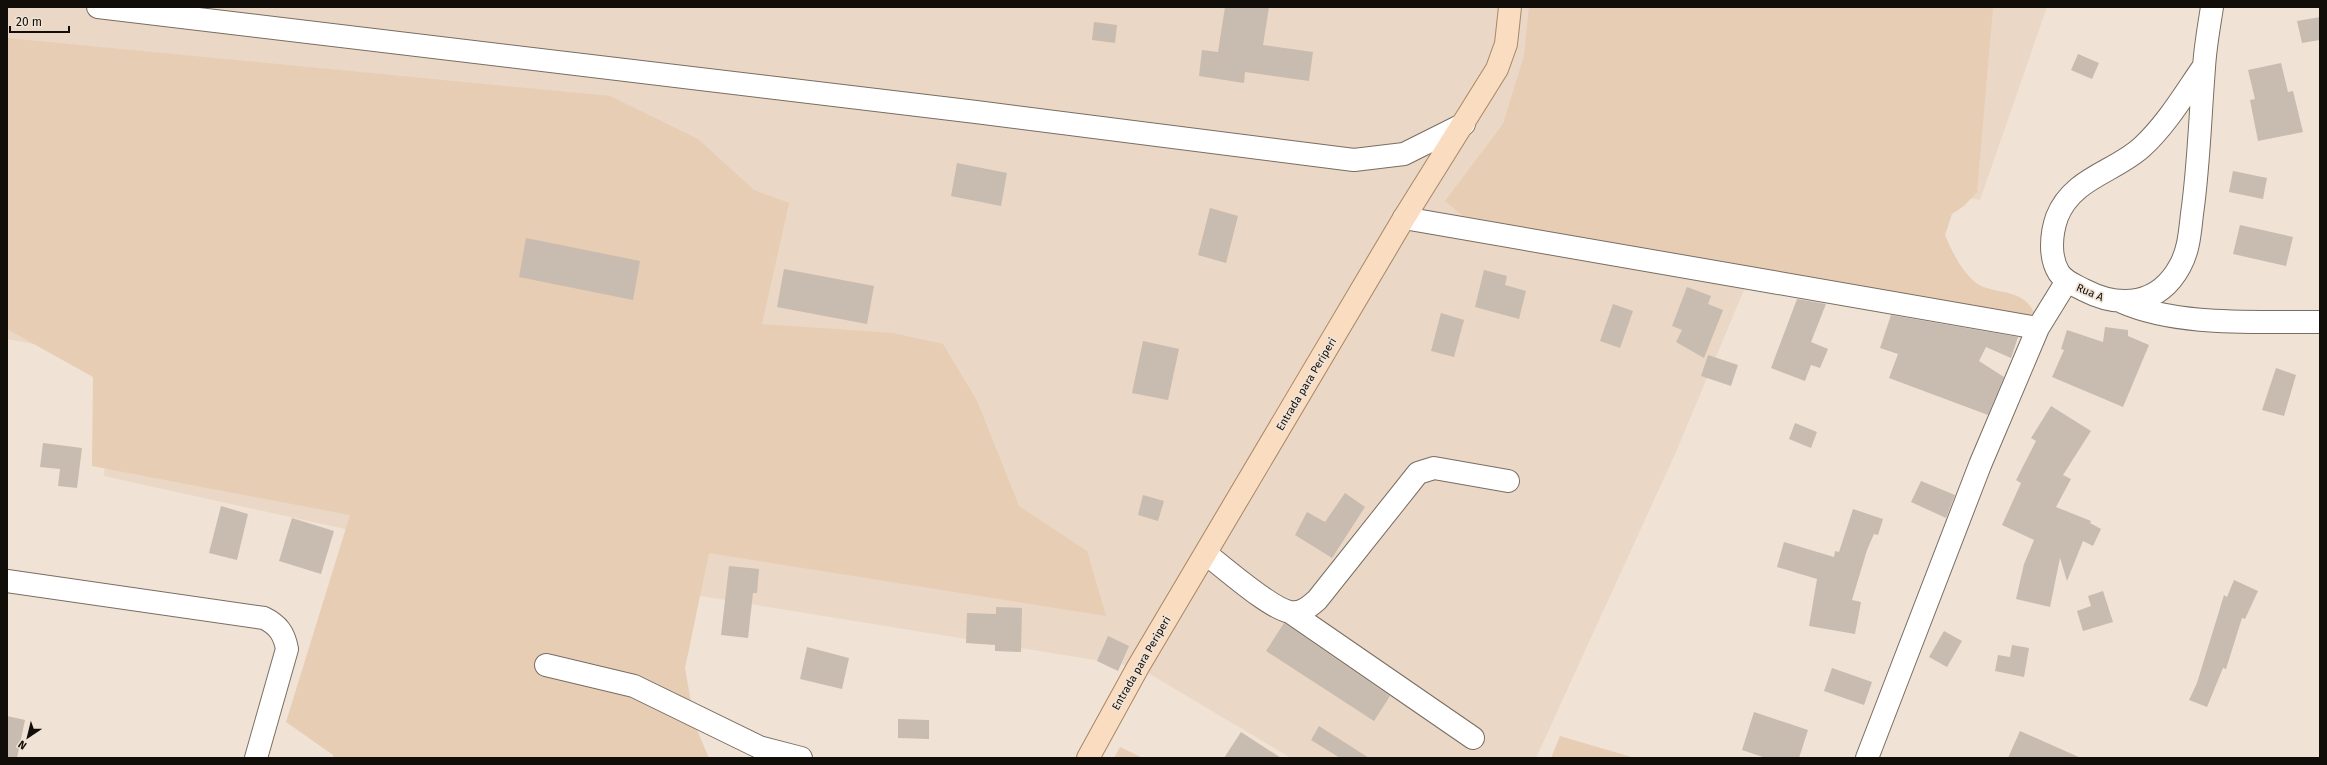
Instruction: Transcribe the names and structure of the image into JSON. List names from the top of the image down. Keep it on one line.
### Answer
{"streets":{"main road":["Entrada para Periperi"],"street":["Rua A"]},"scale_bar":"20 m","north":"bottom left"}
